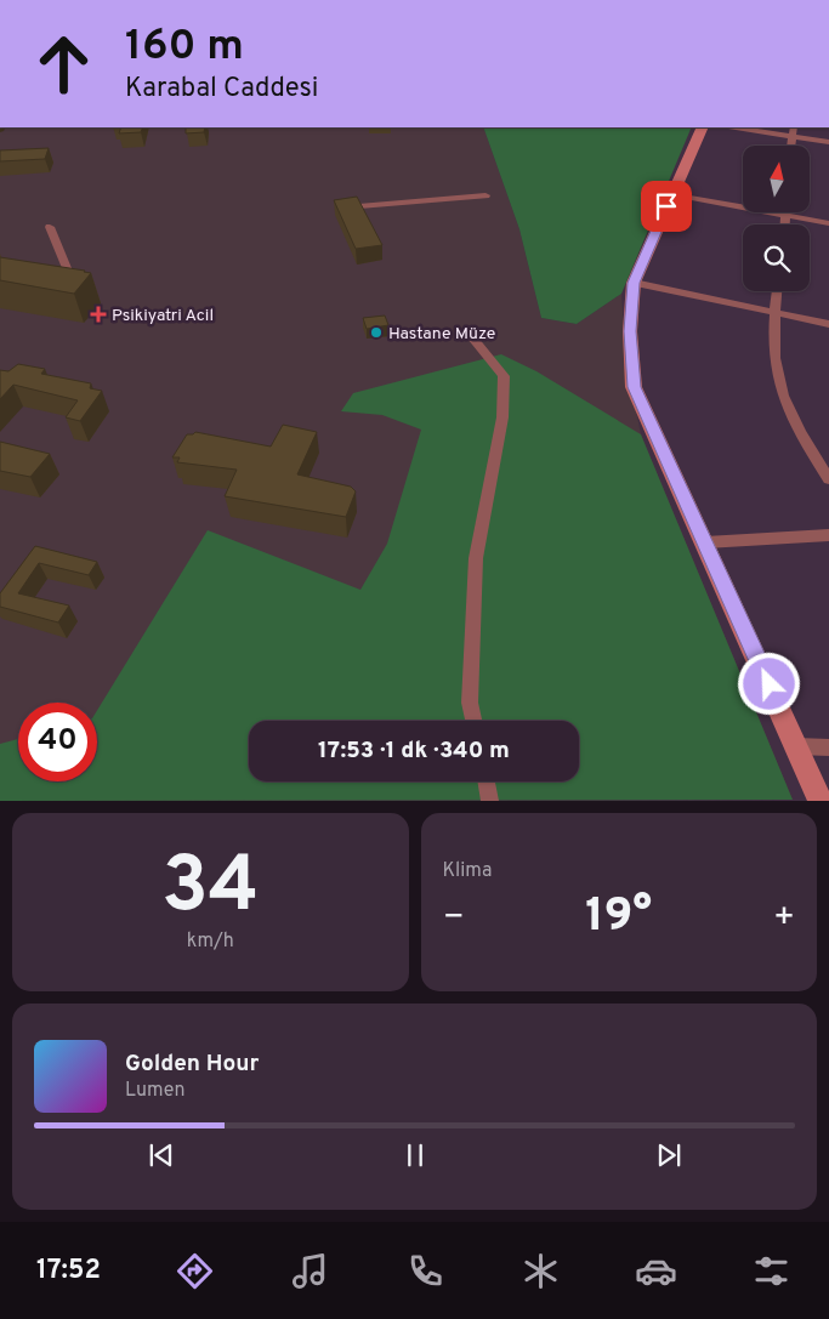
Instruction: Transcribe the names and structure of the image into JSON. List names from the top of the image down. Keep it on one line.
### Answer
{"places":{"health":["Psikiyatri Acil"],"other":["Hastane Müze"]},"north":"top","page":{"turn":["160 m","Karabal Caddesi"],"limit":"40","trip":"17:53 · 1 dk · 340 m","tile":[["34","km/h"],"Klima"],"heat":["−","19°","+"],"song":["Golden Hour","Lumen"],"tabs":"17:52"}}
